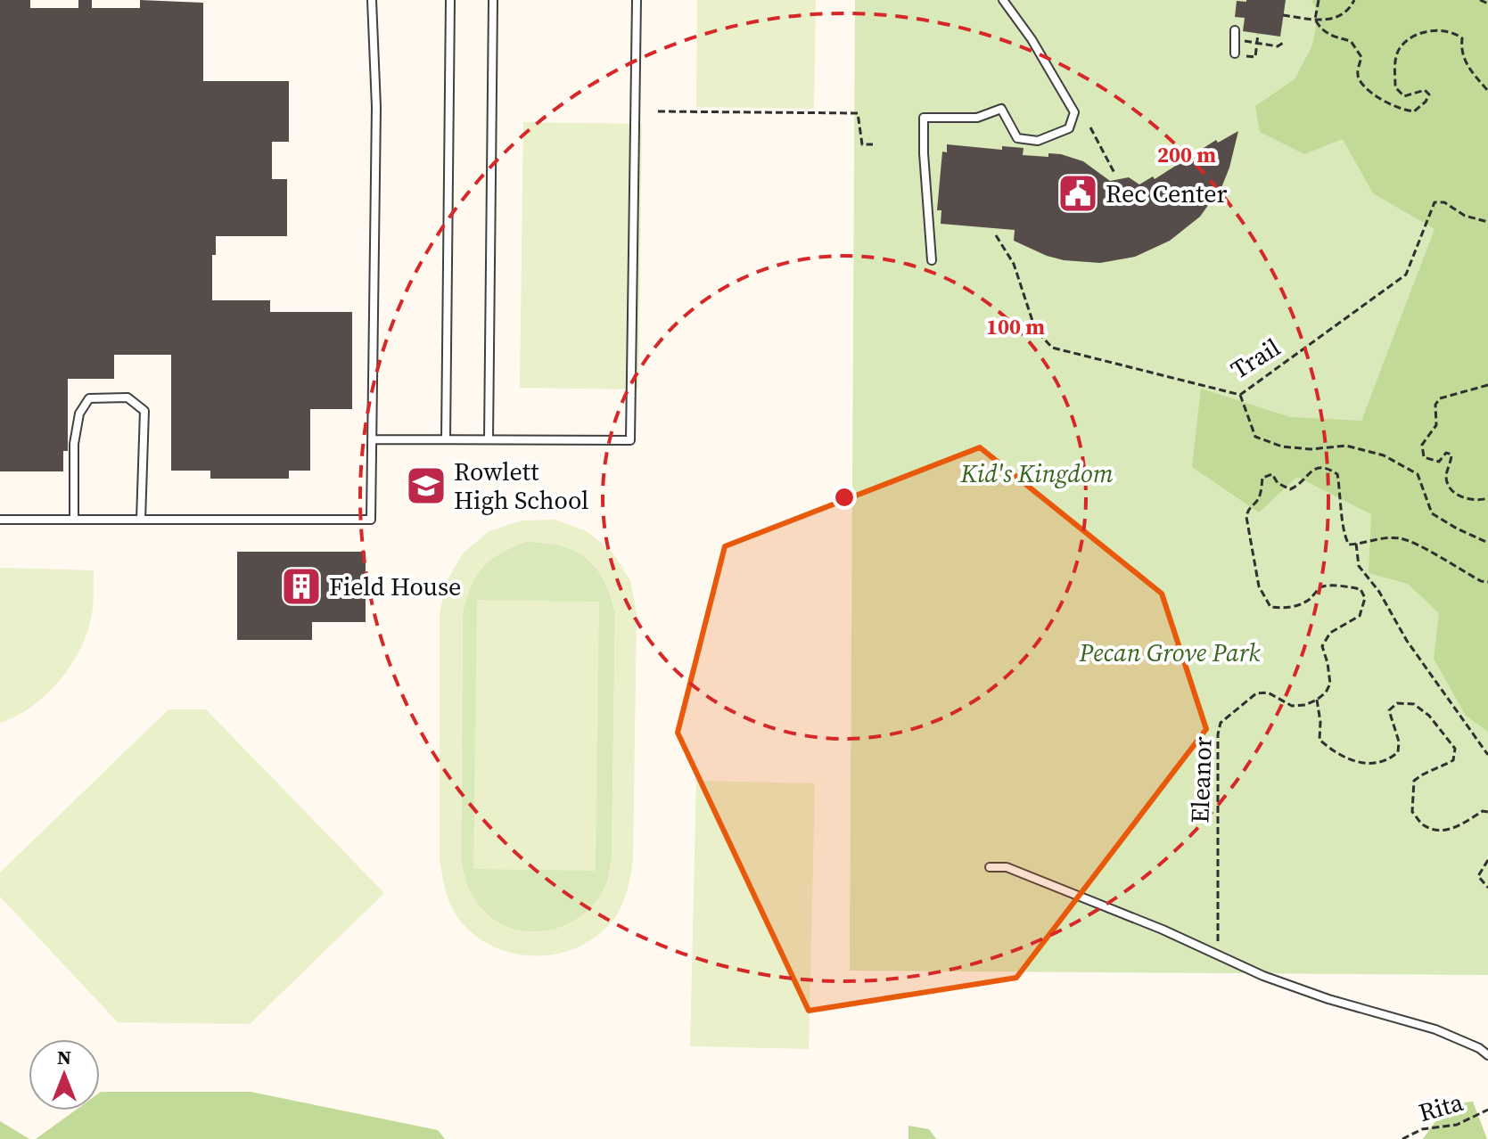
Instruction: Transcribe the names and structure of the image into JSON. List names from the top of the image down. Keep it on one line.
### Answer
{"streets":{"path":["Trail","Eleanor","Rita"]},"parks":["Kid's Kingdom","Pecan Grove Park"],"places":{"public building":["Rec Center"],"school or university":["Rowlett High School"],"building":["Field House"]},"north":"top","rings":["200 m","100 m"]}
